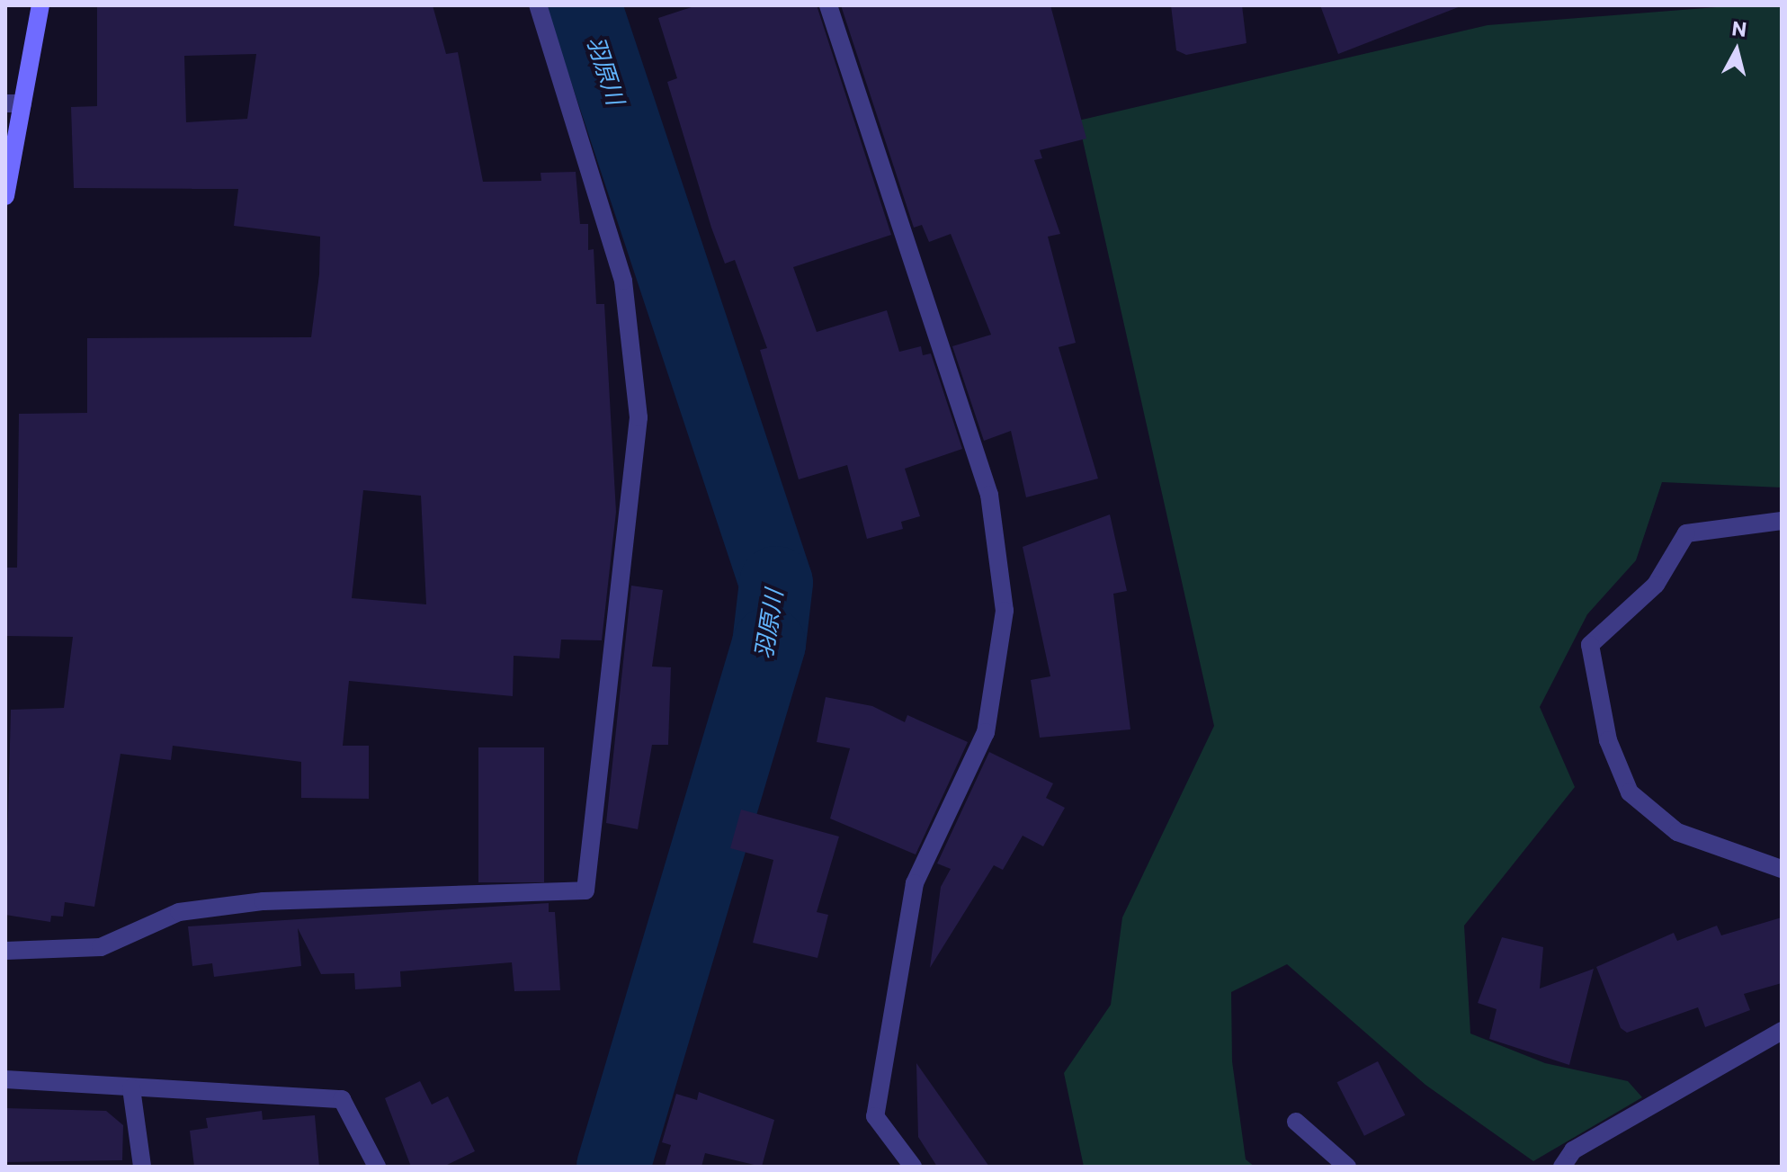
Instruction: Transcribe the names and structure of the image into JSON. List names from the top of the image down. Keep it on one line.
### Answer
{"water":["羽原川"],"north":"top"}
